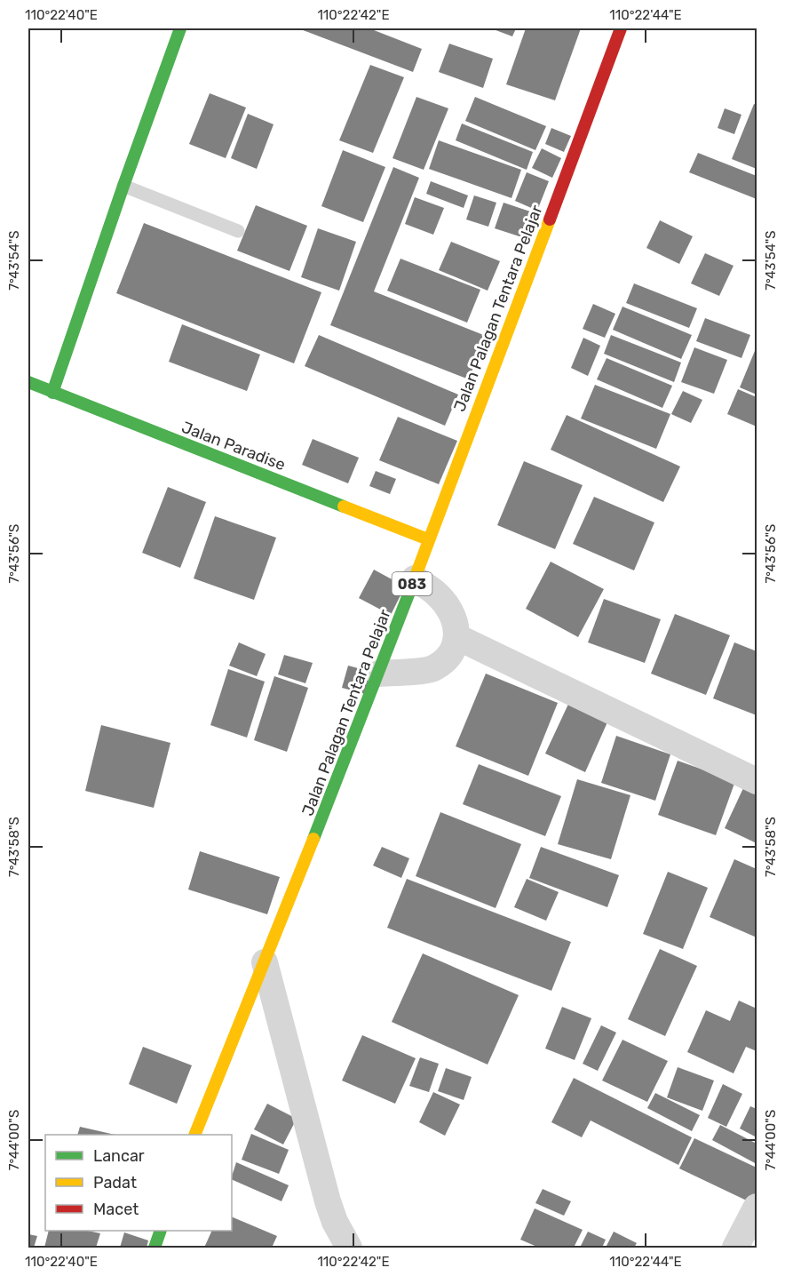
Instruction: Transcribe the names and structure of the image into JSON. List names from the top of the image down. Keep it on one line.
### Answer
{"streets":{"main road":["Jalan Palagan Tentara Pelajar","Jalan Paradise","083"]},"crossings":[["Jalan Palagan Tentara Pelajar","Jalan Paradise"]],"legend":["Lancar","Padat","Macet"],"coordinates":["110°22'40\"E","110°22'42\"E","110°22'44\"E","7°43'54\"S","7°43'56\"S","7°43'58\"S","7°44'00\"S"]}
